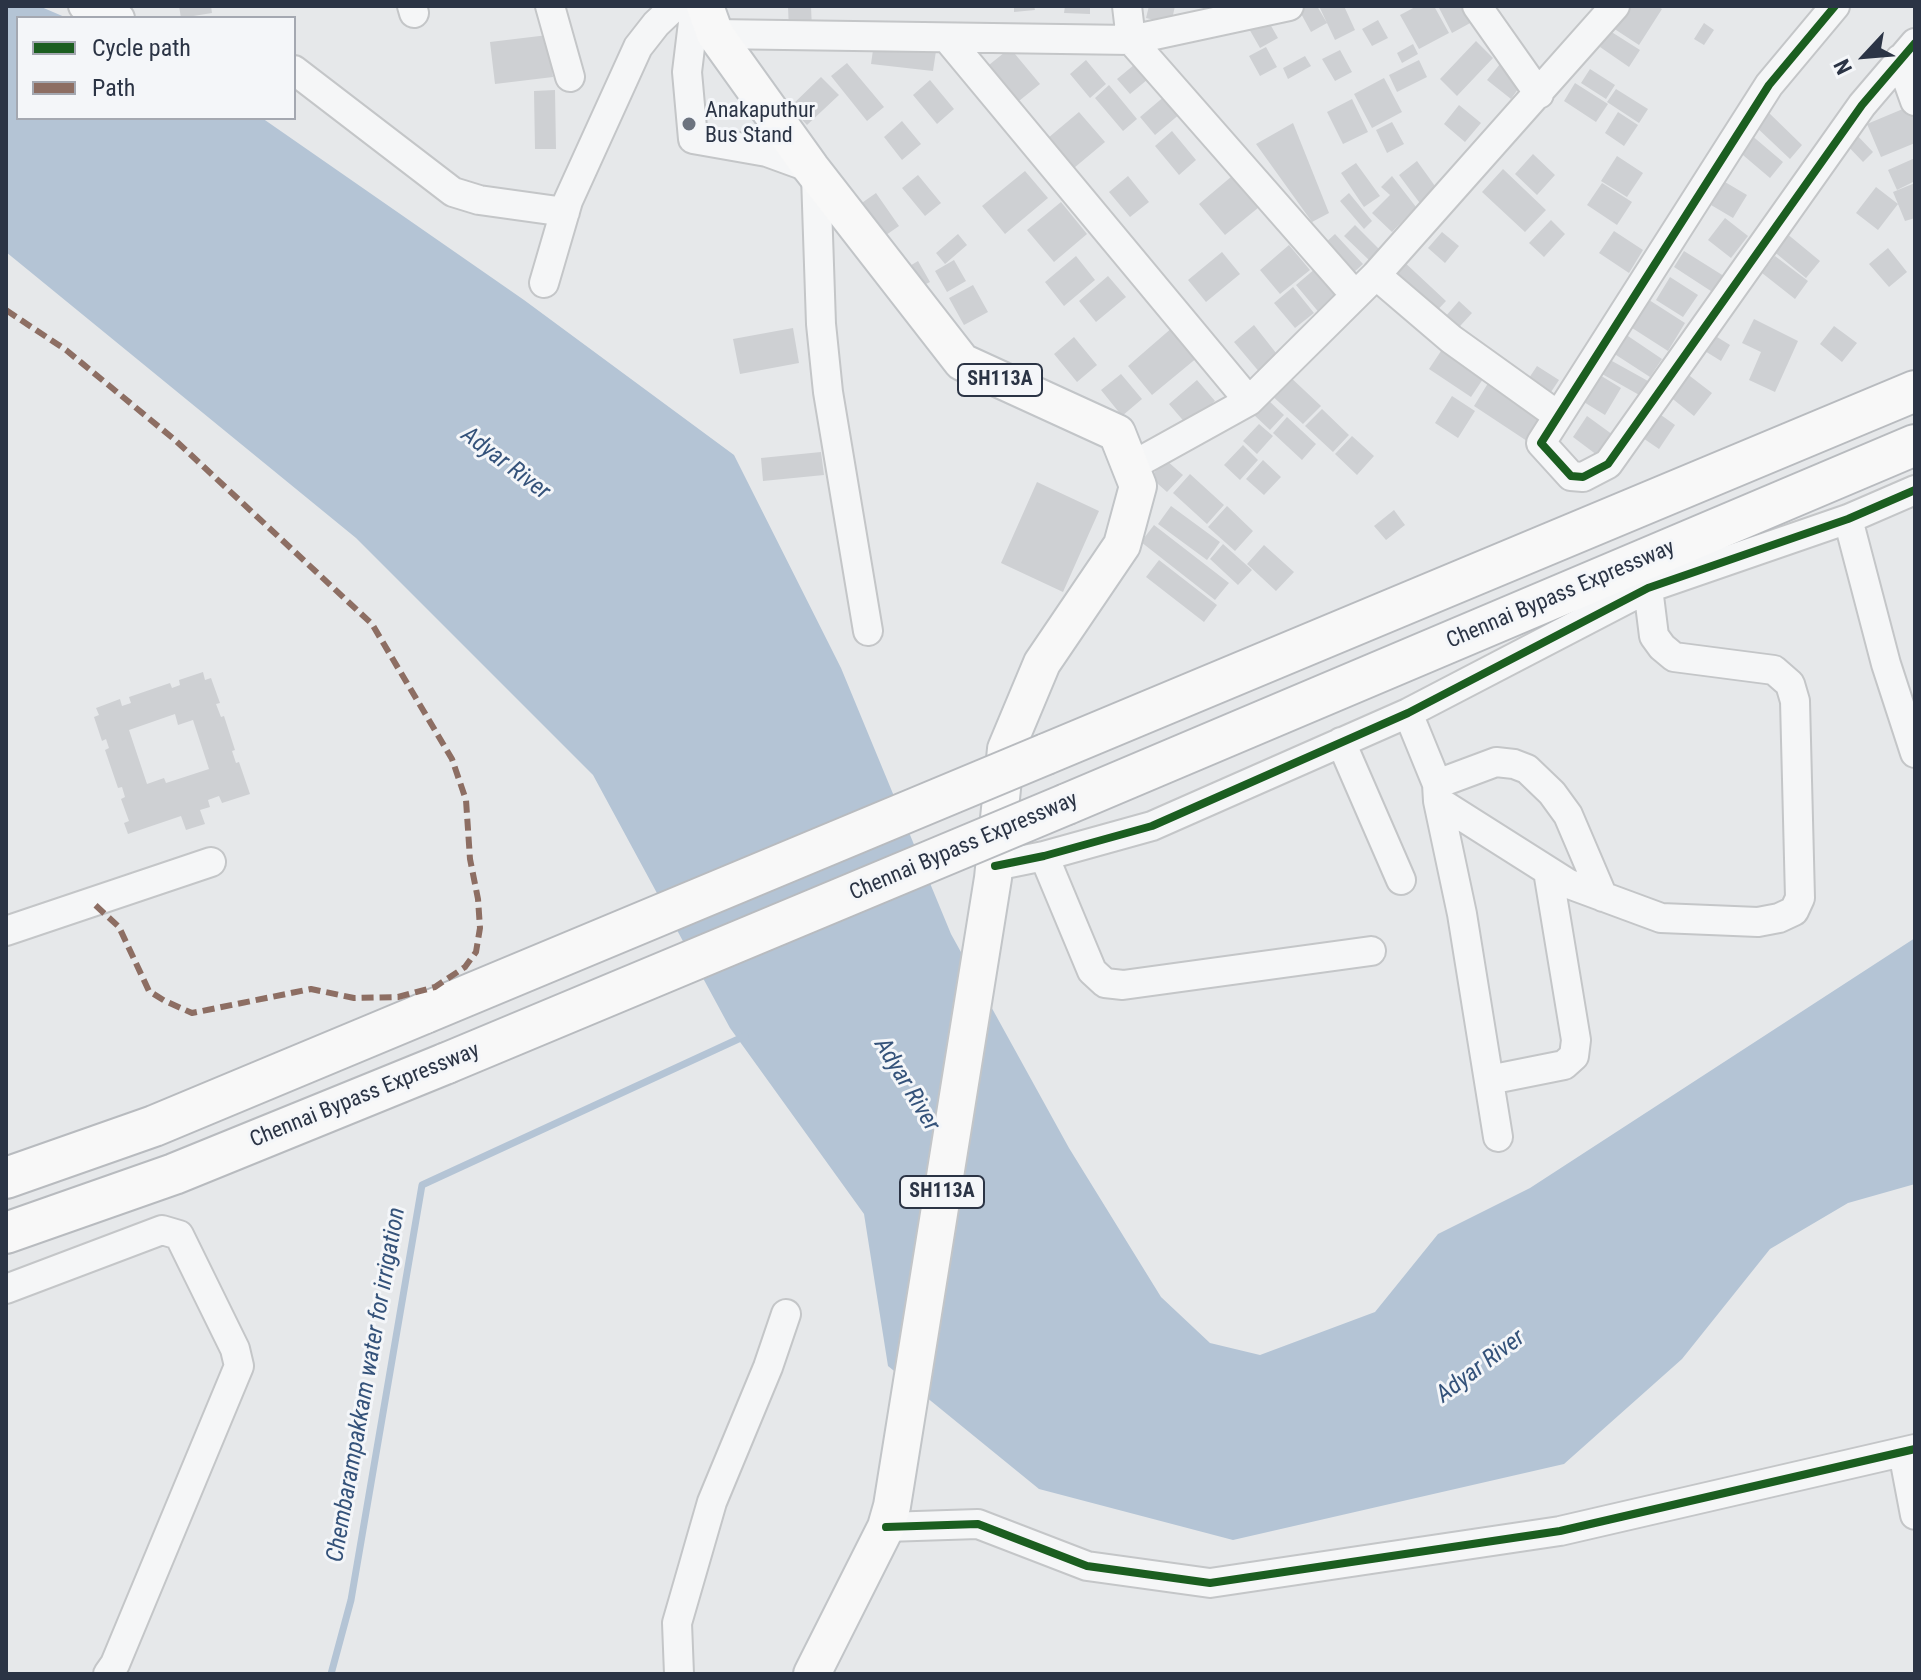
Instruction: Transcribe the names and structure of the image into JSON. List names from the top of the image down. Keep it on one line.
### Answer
{"streets":{"highway":["Chennai Bypass Expressway"],"main road":["SH113A"]},"water":["Adyar River","Chembarampakkam water for irrigation"],"places":["Anakaputhur Bus Stand"],"legend":["Cycle path","Path"],"north":"bottom left"}
